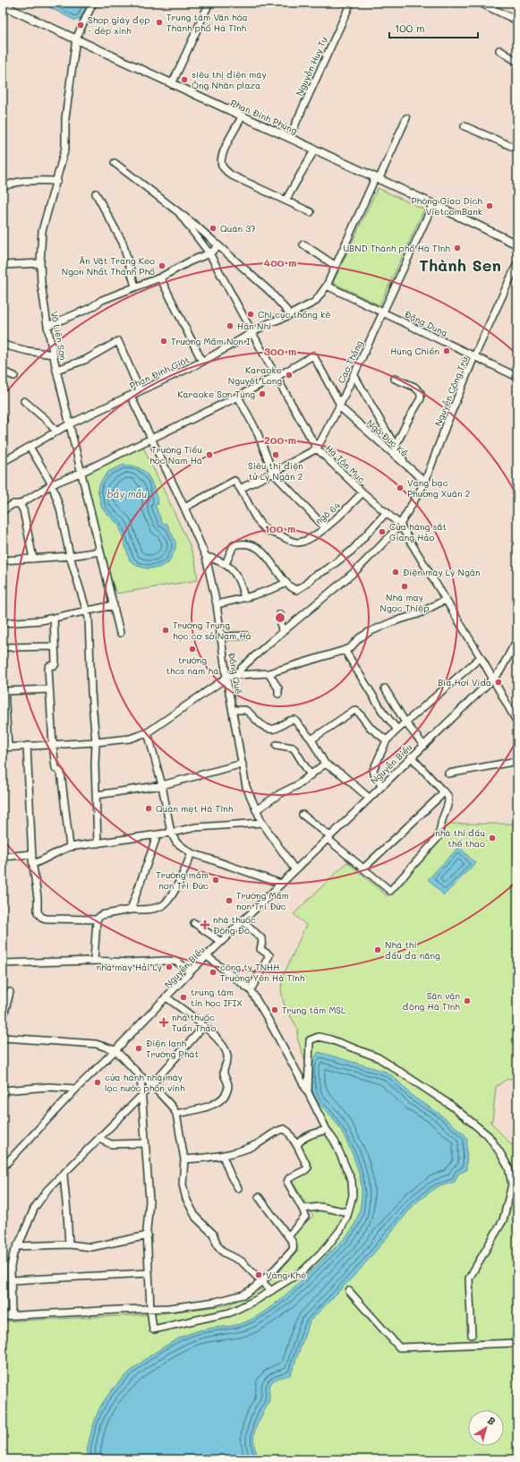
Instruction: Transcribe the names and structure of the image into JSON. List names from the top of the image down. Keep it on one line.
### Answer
{"streets":{"main road":["Phan Đình Phùng"],"street":["Nguyễn Huy Tự","Đặng Dung","Võ Liên Sơn","Cao Thắng","Phan Đình Giót","Nguyễn Công Trứ","Ngô Đức Kế","Hà Tôn Mục","ngõ 64","Đồng Quế","Nguyễn Biểu"]},"crossings":[["Nguyễn Huy Tự","Phan Đình Phùng"],["Phan Đình Phùng","Võ Liên Sơn"],["Phan Đình Phùng","Cao Thắng"],["Phan Đình Phùng","Phan Đình Giót"],["Đặng Dung","Cao Thắng"],["Đặng Dung","Phan Đình Giót"],["Đặng Dung","Nguyễn Công Trứ"],["Võ Liên Sơn","Phan Đình Giót"],["Cao Thắng","Ngô Đức Kế"],["Cao Thắng","Hà Tôn Mục"],["Phan Đình Giót","Hà Tôn Mục"],["Phan Đình Giót","Đồng Quế"],["Nguyễn Công Trứ","Ngô Đức Kế"],["Nguyễn Công Trứ","Hà Tôn Mục"],["Hà Tôn Mục","ngõ 64"],["Hà Tôn Mục","Nguyễn Biểu"],["Đồng Quế","Nguyễn Biểu"]],"districts":["Thành Sen"],"water":["bảy mẫu"],"places":{"other":["Trung tâm Văn hóa Thành phố Hà Tĩnh","Shop giày đẹp - dép xinh","siêu thị điện máy Ông Nhân plaza","Phòng Giao Dịch VietcomBank","Quán 37","UBND Thành phố Hà Tĩnh","Ăn Vặt Trang Keo Ngon Nhất Thành Phố","Chi cục thống kê","Hân Nhi","Trường Mầm Non I","Hùng Chiến","Karaoke Nguyệt Long","Karaoke Sơn Tùng","Trường Tiểu học Nam Hà","Siêu thị điện tử Lý Ngân 2","Vang bạc Phương Xuân 2","Cửa hàng sắt Giang Hảo","Điện máy Lý Ngân","Nhà may Ngọc Thiệp","Trường Trung học cơ sở Nam Hà","trường thcs nam hà","Bia Hơi Vida","Quán mẹt Hà Tĩnh","nhà thi đấu thể thao","Trường mầm non Trí Đức","Trường Mầm non Trí Đức","Nhà thi đấu đa năng","nhà may Hải Lý","công ty TNHH Trường Yên Hà Tĩnh","trung tâm tin học IFIX","Sân vận động Hà Tĩnh","Trung tâm MSL","Điện lạnh Trường Phát","cửa hành nhà máy lọc nước phồn vinh","Vàng Khè"],"health":["nhà thuốc Đông Đô","nhà thuốc Tuấn Thảo"]},"scale_bar":"100 m","north":"top right","rings":["400 m","300 m","200 m","100 m"]}
